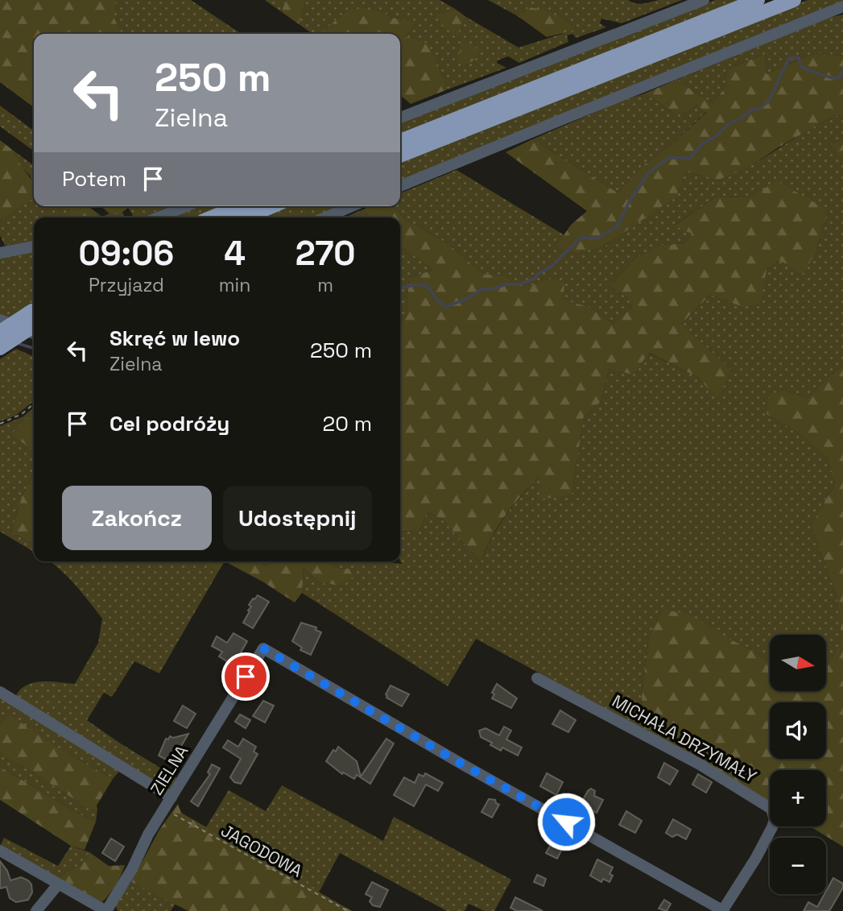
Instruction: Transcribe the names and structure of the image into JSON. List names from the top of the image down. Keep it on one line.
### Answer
{"streets":{"street":["MICHAŁA DRZYMAŁY","ZIELNA"],"path":["JAGODOWA"]},"crossings":[["MICHAŁA DRZYMAŁY","ZIELNA"],["ZIELNA","JAGODOWA"]],"north":"right","page":{"turn":["250 m","Zielna"],"then":"Potem","eta":["09:06","Przyjazd","4","min","270","m"],"list":[{"name":"Skręć w lewo","note":"Zielna","value":"250 m"},{"name":"Cel podróży","value":"20 m"}],"buttons":["Zakończ","Udostępnij"],"map_buttons":["+","−"]}}
